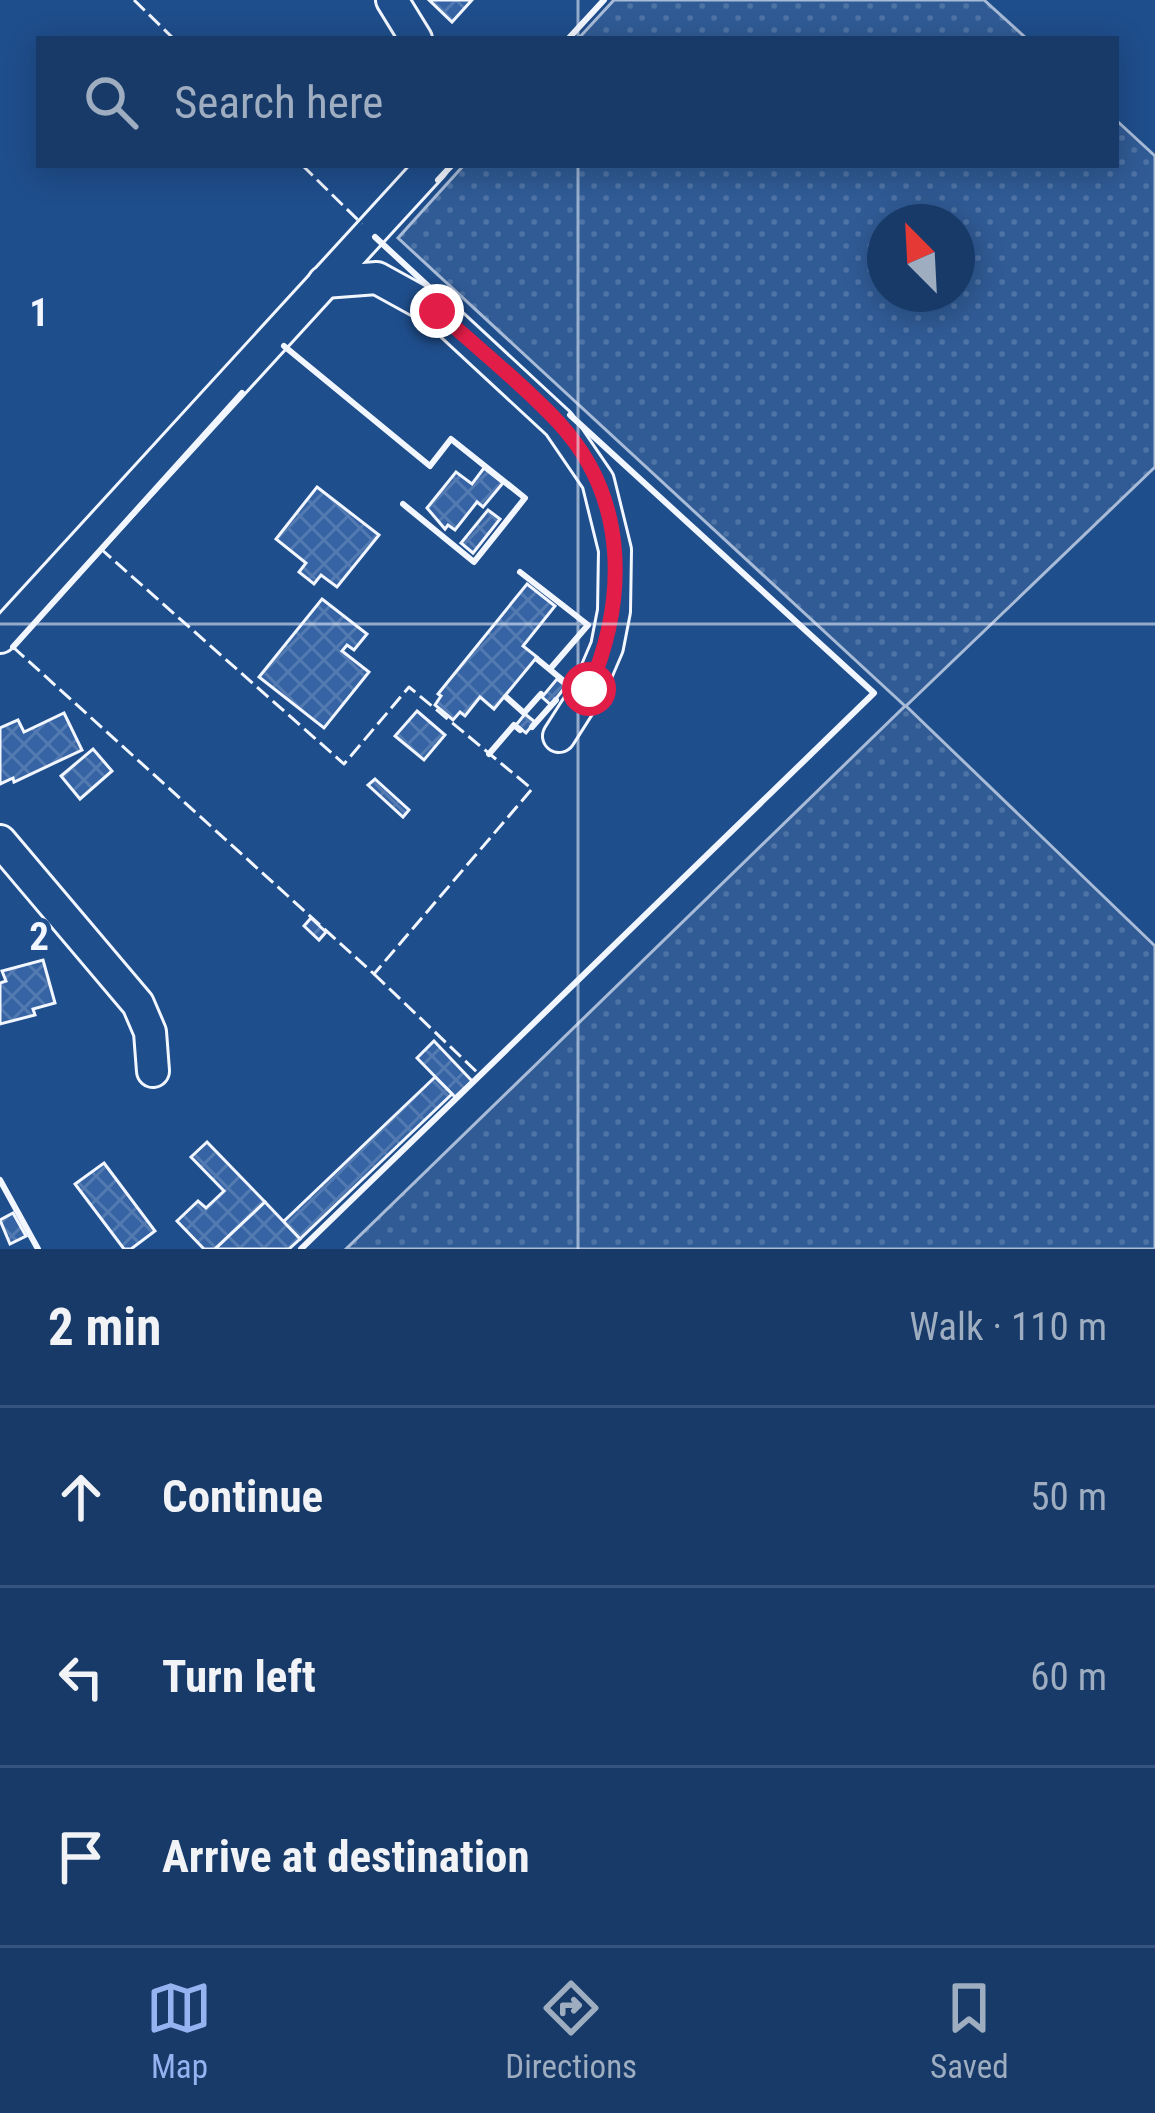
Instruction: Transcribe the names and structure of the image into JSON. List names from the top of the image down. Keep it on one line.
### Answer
{"north":"top left","page":{"search":"Search here","heading":["2 min","Walk · 110 m"],"list":[["Continue","50 m"],["Turn left","60 m"],"Arrive at destination"],"nav":["Map","Directions","Saved"]},"grid":{"rows":["1","2"]}}
